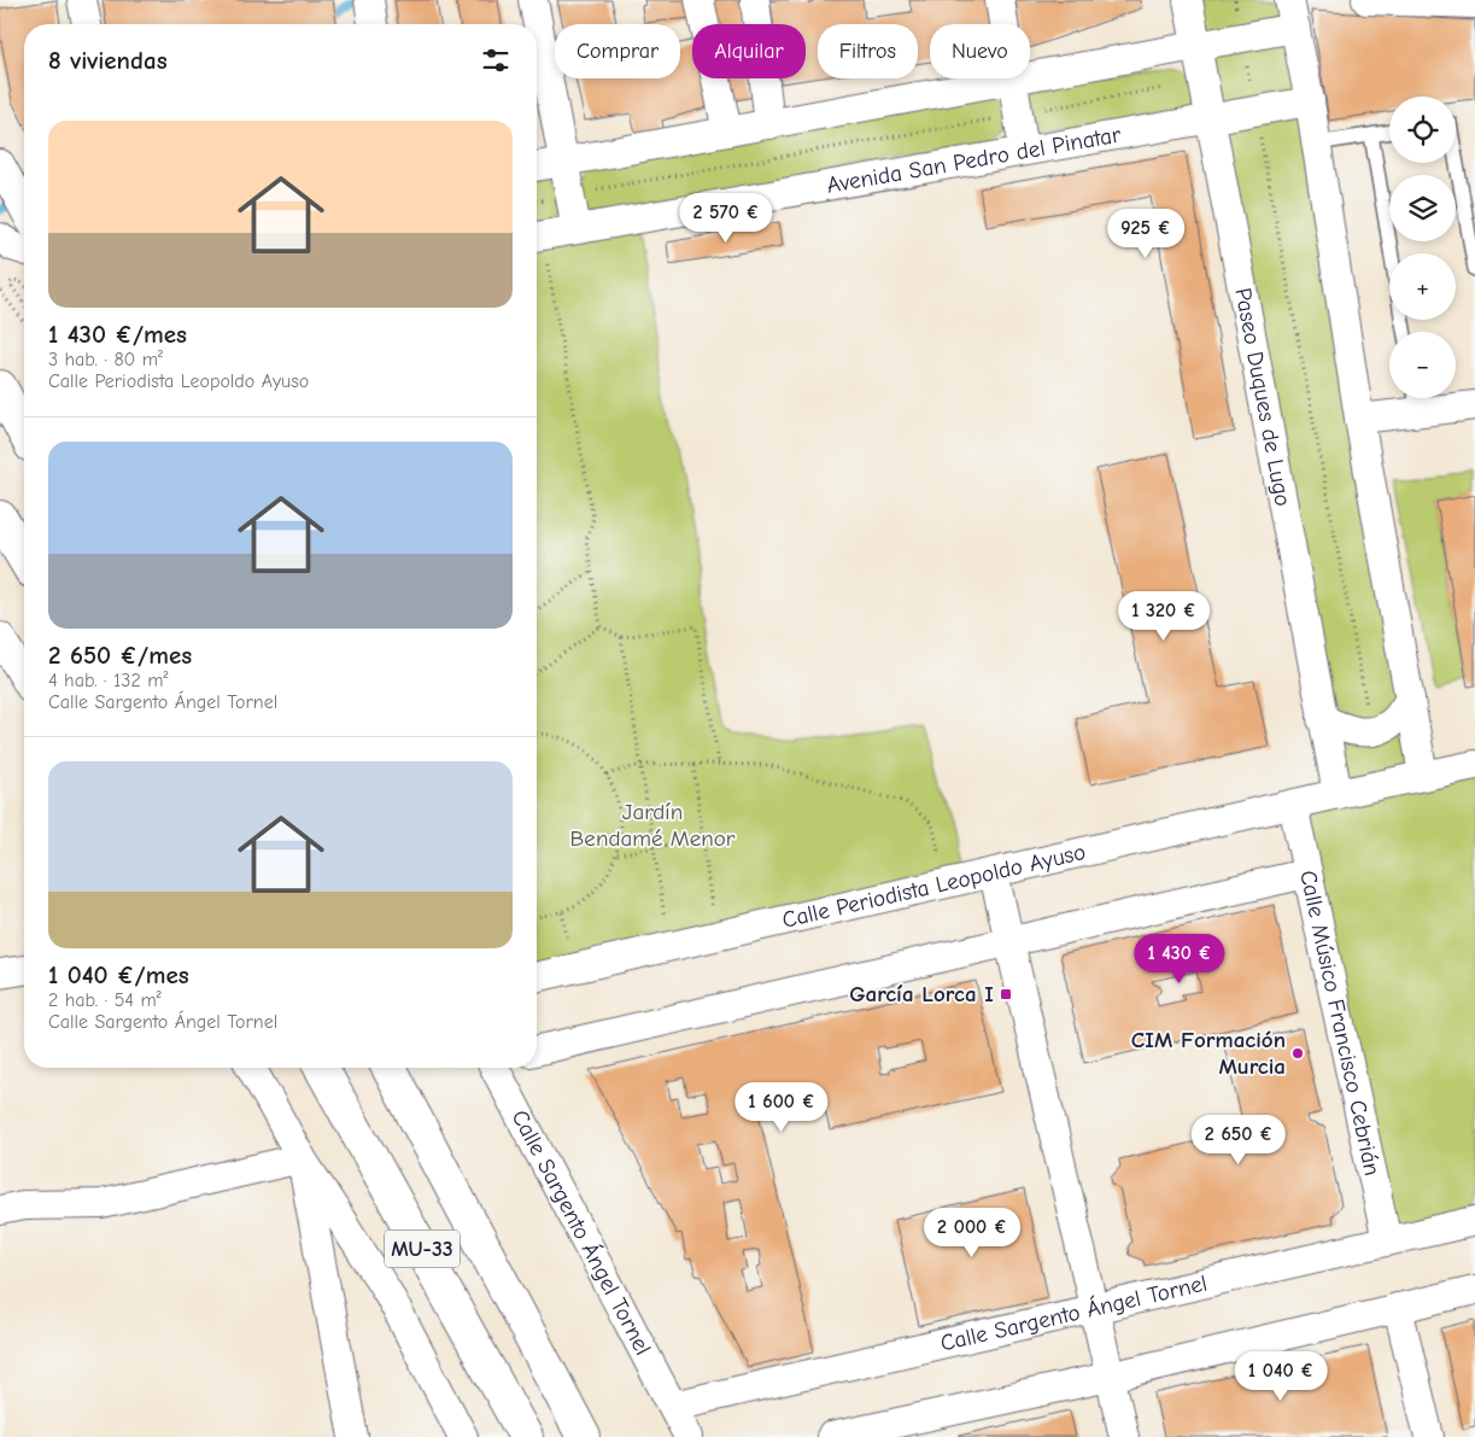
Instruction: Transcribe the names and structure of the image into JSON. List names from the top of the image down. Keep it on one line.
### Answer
{"streets":{"highway":["MU-33"],"street":["Avenida San Pedro del Pinatar","Paseo Duques de Lugo","Calle Periodista Leopoldo Ayuso","Calle Músico Francisco Cebrián","Calle Sargento Ángel Tornel"]},"crossings":[["Avenida San Pedro del Pinatar","Paseo Duques de Lugo"],["Paseo Duques de Lugo","Calle Periodista Leopoldo Ayuso"],["Calle Periodista Leopoldo Ayuso","Calle Músico Francisco Cebrián"],["Calle Músico Francisco Cebrián","Calle Sargento Ángel Tornel"]],"parks":["Jardín Bendamé Menor"],"places":{"transit":["García Lorca I"],"other":["CIM Formación Murcia"]},"page":{"chip":["Comprar","Alquilar","Filtros","Nuevo"],"heading":"8 viviendas","map_buttons":["+","−"],"list":[{"name":"1 430 €/mes","note":"3 hab. · 80 m² · Calle Periodista Leopoldo Ayuso"},{"name":"2 650 €/mes","note":"4 hab. · 132 m² · Calle Sargento Ángel Tornel"},{"name":"1 040 €/mes","note":"2 hab. · 54 m² · Calle Sargento Ángel Tornel"}],"price":["2 570 €","925 €","1 320 €","1 430 €","1 600 €","2 650 €","2 000 €","1 040 €"]}}
